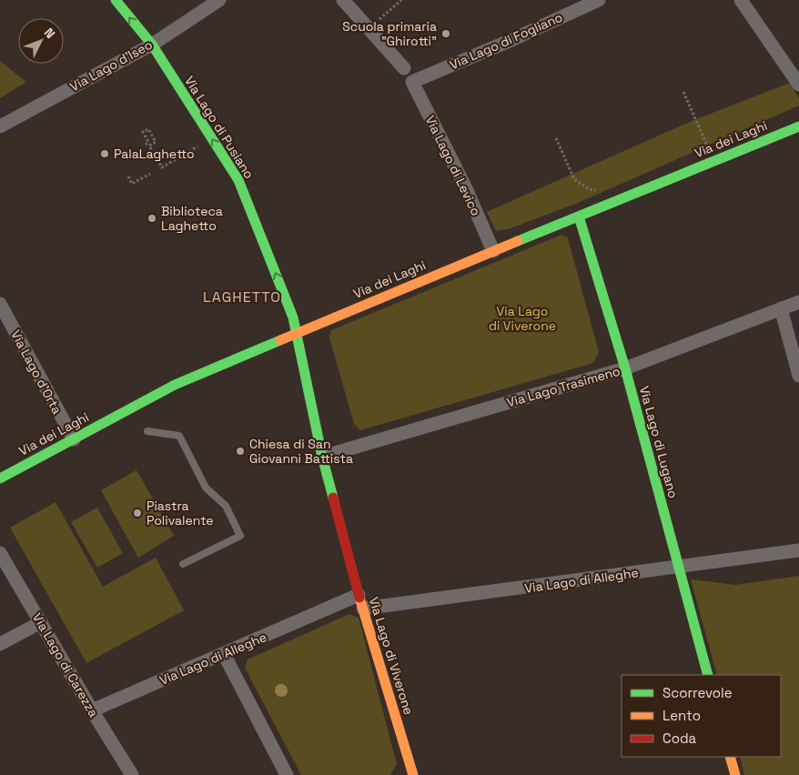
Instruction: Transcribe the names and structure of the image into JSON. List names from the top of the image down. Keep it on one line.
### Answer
{"streets":{"street":["Via Lago di Fogliano","Via Lago d'Iseo","Via Lago di Pusiano","Via dei Laghi","Via Lago di Levico","Via Lago d'Orta","Via Lago Trasimeno","Via Lago di Lugano","Via Lago di Alleghe","Via Lago di Viverone","Via Lago di Carezza"]},"crossings":[["Via Lago di Fogliano","Via Lago di Levico"],["Via Lago d'Iseo","Via Lago di Pusiano"],["Via Lago di Pusiano","Via dei Laghi"],["Via Lago di Pusiano","Via Lago di Viverone"],["Via dei Laghi","Via Lago di Levico"],["Via dei Laghi","Via Lago d'Orta"],["Via dei Laghi","Via Lago di Lugano"],["Via dei Laghi","Via Lago di Viverone"],["Via Lago Trasimeno","Via Lago di Lugano"],["Via Lago Trasimeno","Via Lago di Viverone"],["Via Lago di Lugano","Via Lago di Alleghe"],["Via Lago di Alleghe","Via Lago di Viverone"],["Via Lago di Alleghe","Via Lago di Carezza"]],"one_way":["Via Lago di Pusiano"],"districts":["LAGHETTO"],"parks":["Via Lago di Viverone"],"places":["Scuola primaria \"Ghirotti\"","PalaLaghetto","Biblioteca Laghetto","Chiesa di San Giovanni Battista","Piastra Polivalente"],"legend":["Scorrevole","Lento","Coda"],"north":"top right"}
